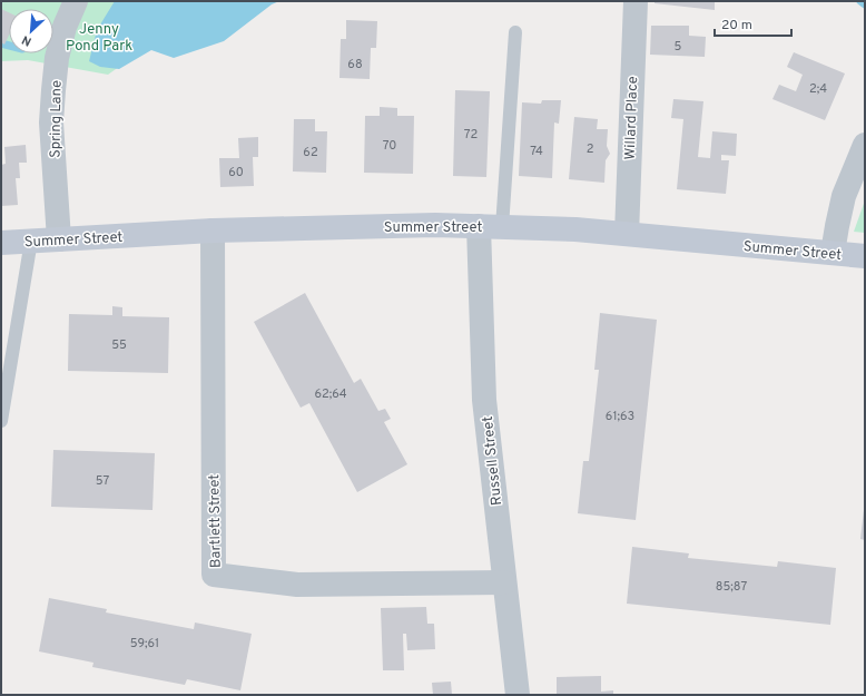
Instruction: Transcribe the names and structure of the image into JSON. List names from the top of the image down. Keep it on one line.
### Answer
{"streets":{"main road":["Summer Street"],"street":["Willard Place","Spring Lane","Russell Street","Bartlett Street"]},"crossings":[["Willard Place","Summer Street"],["Spring Lane","Summer Street"],["Summer Street","Russell Street"],["Summer Street","Bartlett Street"],["Russell Street","Bartlett Street"]],"parks":["Jenny Pond Park"],"house_numbers":["5","68","2;4","72","70","2","74","62","60","55","62;64","61;63","57","85;87","59;61"],"scale_bar":"20 m","north":"bottom left"}
